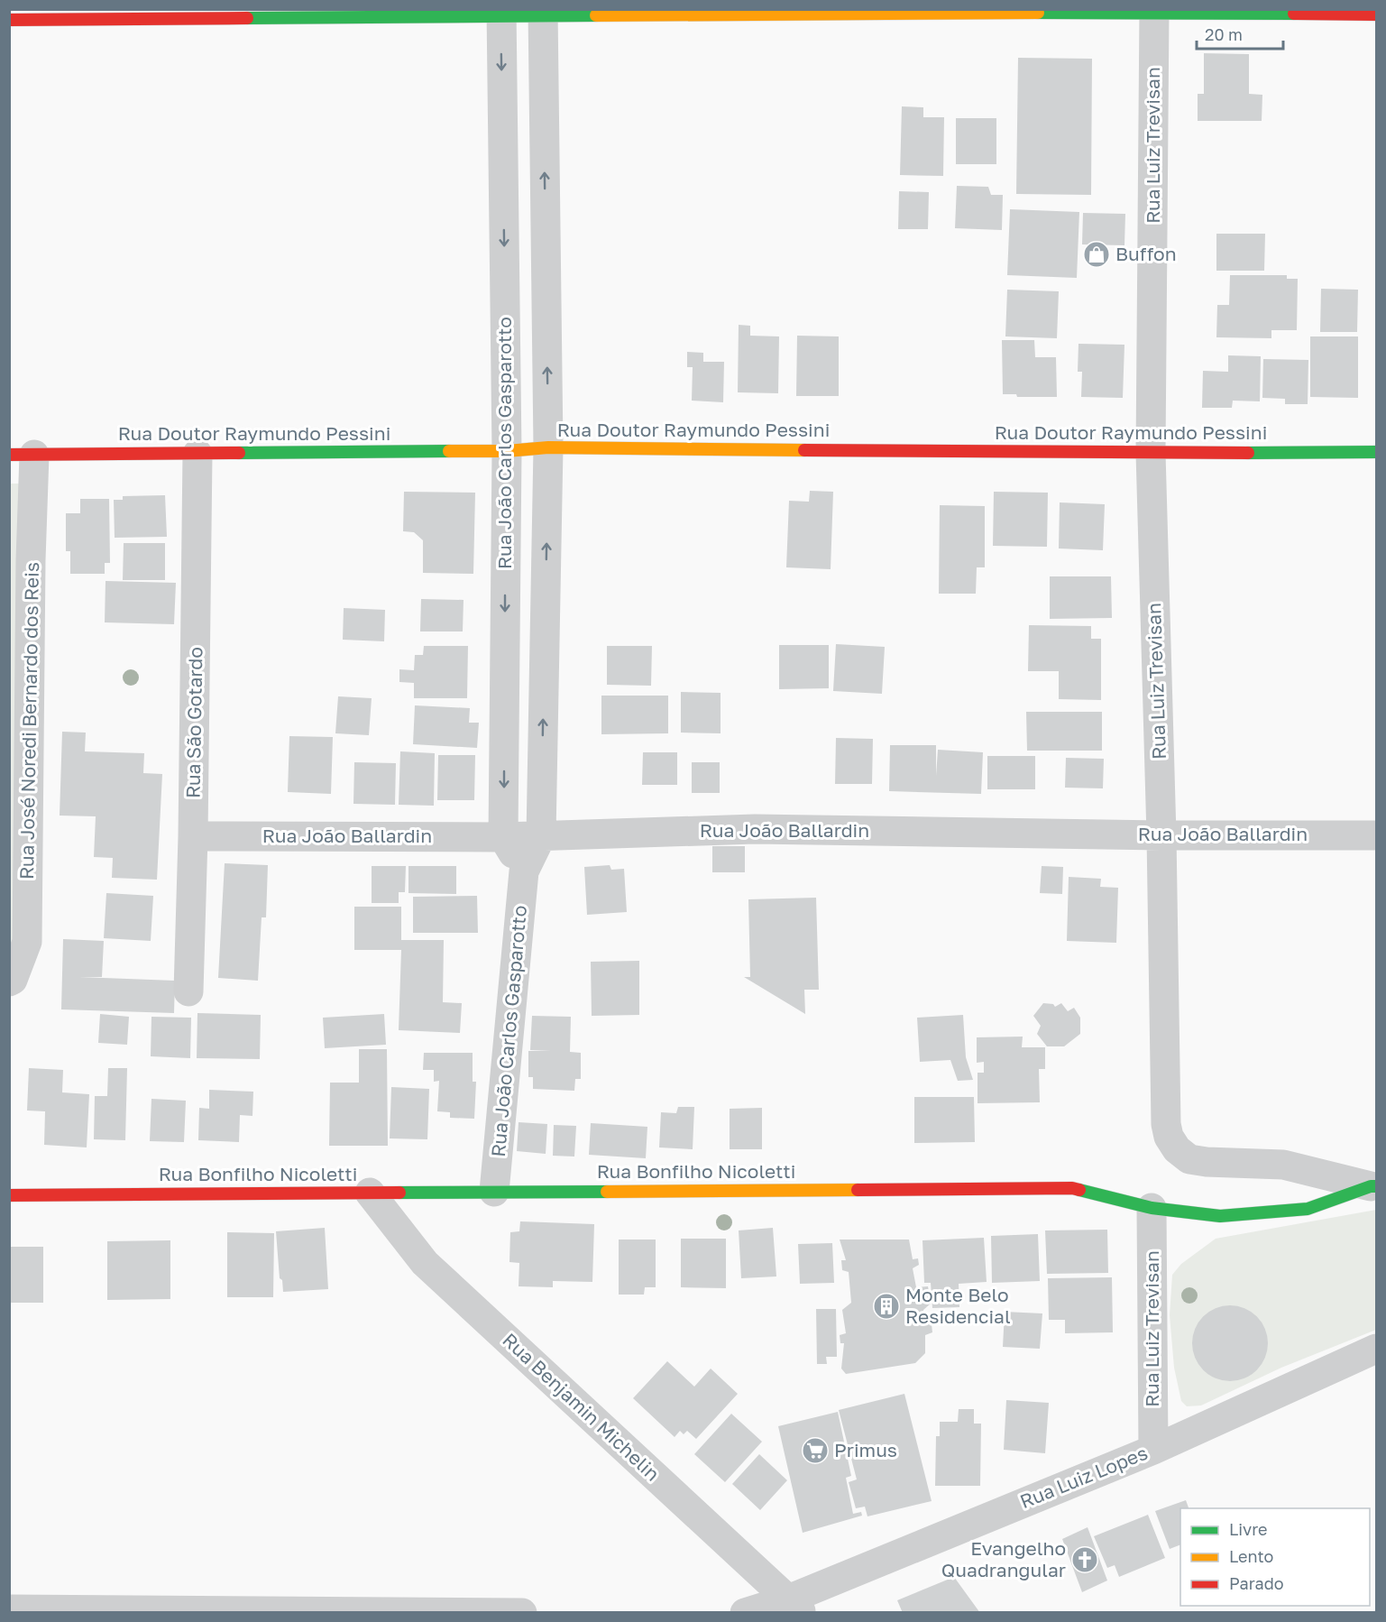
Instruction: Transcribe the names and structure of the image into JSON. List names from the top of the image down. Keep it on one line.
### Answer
{"streets":{"street":["Rua Luiz Trevisan","Rua Doutor Raymundo Pessini","Rua João Carlos Gasparotto","Rua José Noredi Bernardo dos Reis","Rua São Gotardo","Rua João Ballardin","Rua Bonfilho Nicoletti","Rua Benjamin Michelin","Rua Luiz Lopes"]},"crossings":[["Rua Luiz Trevisan","Rua Doutor Raymundo Pessini"],["Rua Luiz Trevisan","Rua João Ballardin"],["Rua Luiz Trevisan","Rua Bonfilho Nicoletti"],["Rua Luiz Trevisan","Rua Luiz Lopes"],["Rua Doutor Raymundo Pessini","Rua João Carlos Gasparotto"],["Rua Doutor Raymundo Pessini","Rua José Noredi Bernardo dos Reis"],["Rua Doutor Raymundo Pessini","Rua São Gotardo"],["Rua João Carlos Gasparotto","Rua João Ballardin"],["Rua João Carlos Gasparotto","Rua Bonfilho Nicoletti"],["Rua São Gotardo","Rua João Ballardin"],["Rua Bonfilho Nicoletti","Rua Benjamin Michelin"],["Rua Benjamin Michelin","Rua Luiz Lopes"]],"places":{"shop":["Buffon"],"building":["Monte Belo Residencial"],"supermarket":["Primus"],"church":["Evangelho Quadrangular"]},"legend":["Livre","Lento","Parado"],"scale_bar":"20 m"}
